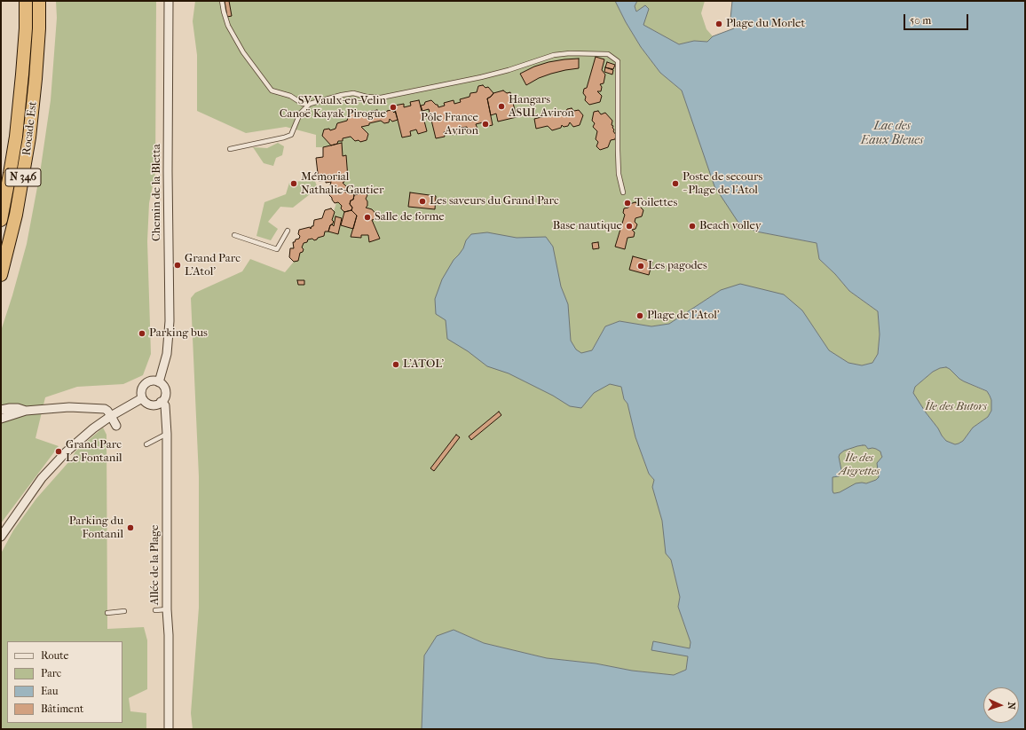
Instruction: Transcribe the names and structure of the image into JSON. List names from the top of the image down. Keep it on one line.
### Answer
{"streets":{"highway":["Rocade Est","N 346"],"street":["Chemin de la Bletta","Allée de la Plage"]},"crossings":[["Chemin de la Bletta","Allée de la Plage"]],"water":["Lac des Eaux Bleues"],"parks":["Île des Butors","Île des Aigrettes"],"places":["Plage du Morlet","Hangars ASUL Aviron","SV Vaulx-en-Velin Canoë Kayak Pirogue","Pôle France Aviron","Mémorial Nathalie-Gautier","Poste de secours - Plage de l'Atol","Les saveurs du Grand Parc","Toilettes","Salle de forme","Base nautique","Beach volley","Grand Parc L'Atol'","Les pagodes","Plage de l'Atol'","Parking bus","L'ATOL'","Grand Parc Le Fontanil","Parking du Fontanil"],"legend":["Route","Parc","Eau","Bâtiment"],"scale_bar":"50 m","north":"right"}
